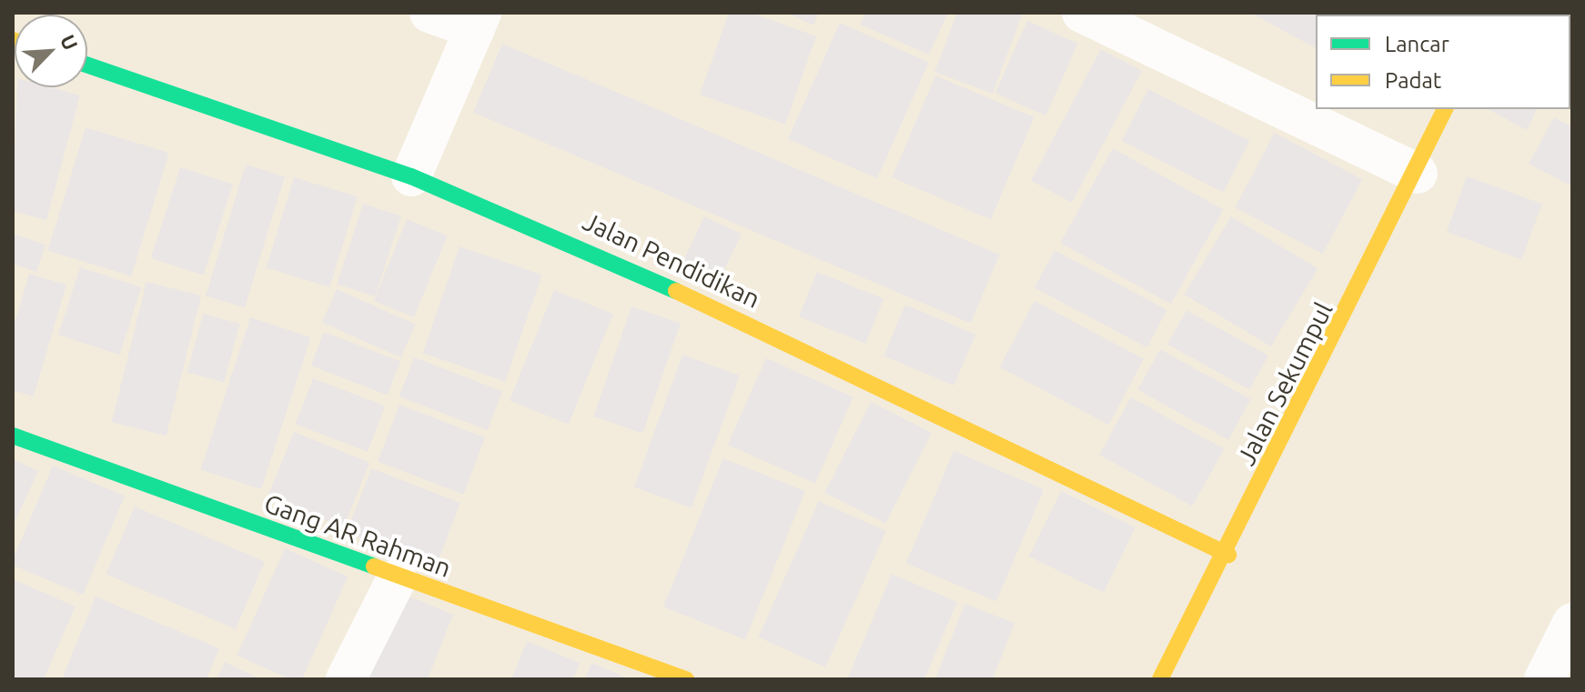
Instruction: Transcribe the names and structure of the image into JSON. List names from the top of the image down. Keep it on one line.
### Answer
{"streets":{"street":["Jalan Pendidikan","Jalan Sekumpul","Gang AR Rahman"]},"crossings":[["Jalan Pendidikan","Jalan Sekumpul"]],"legend":["Lancar","Padat"],"north":"top right"}
